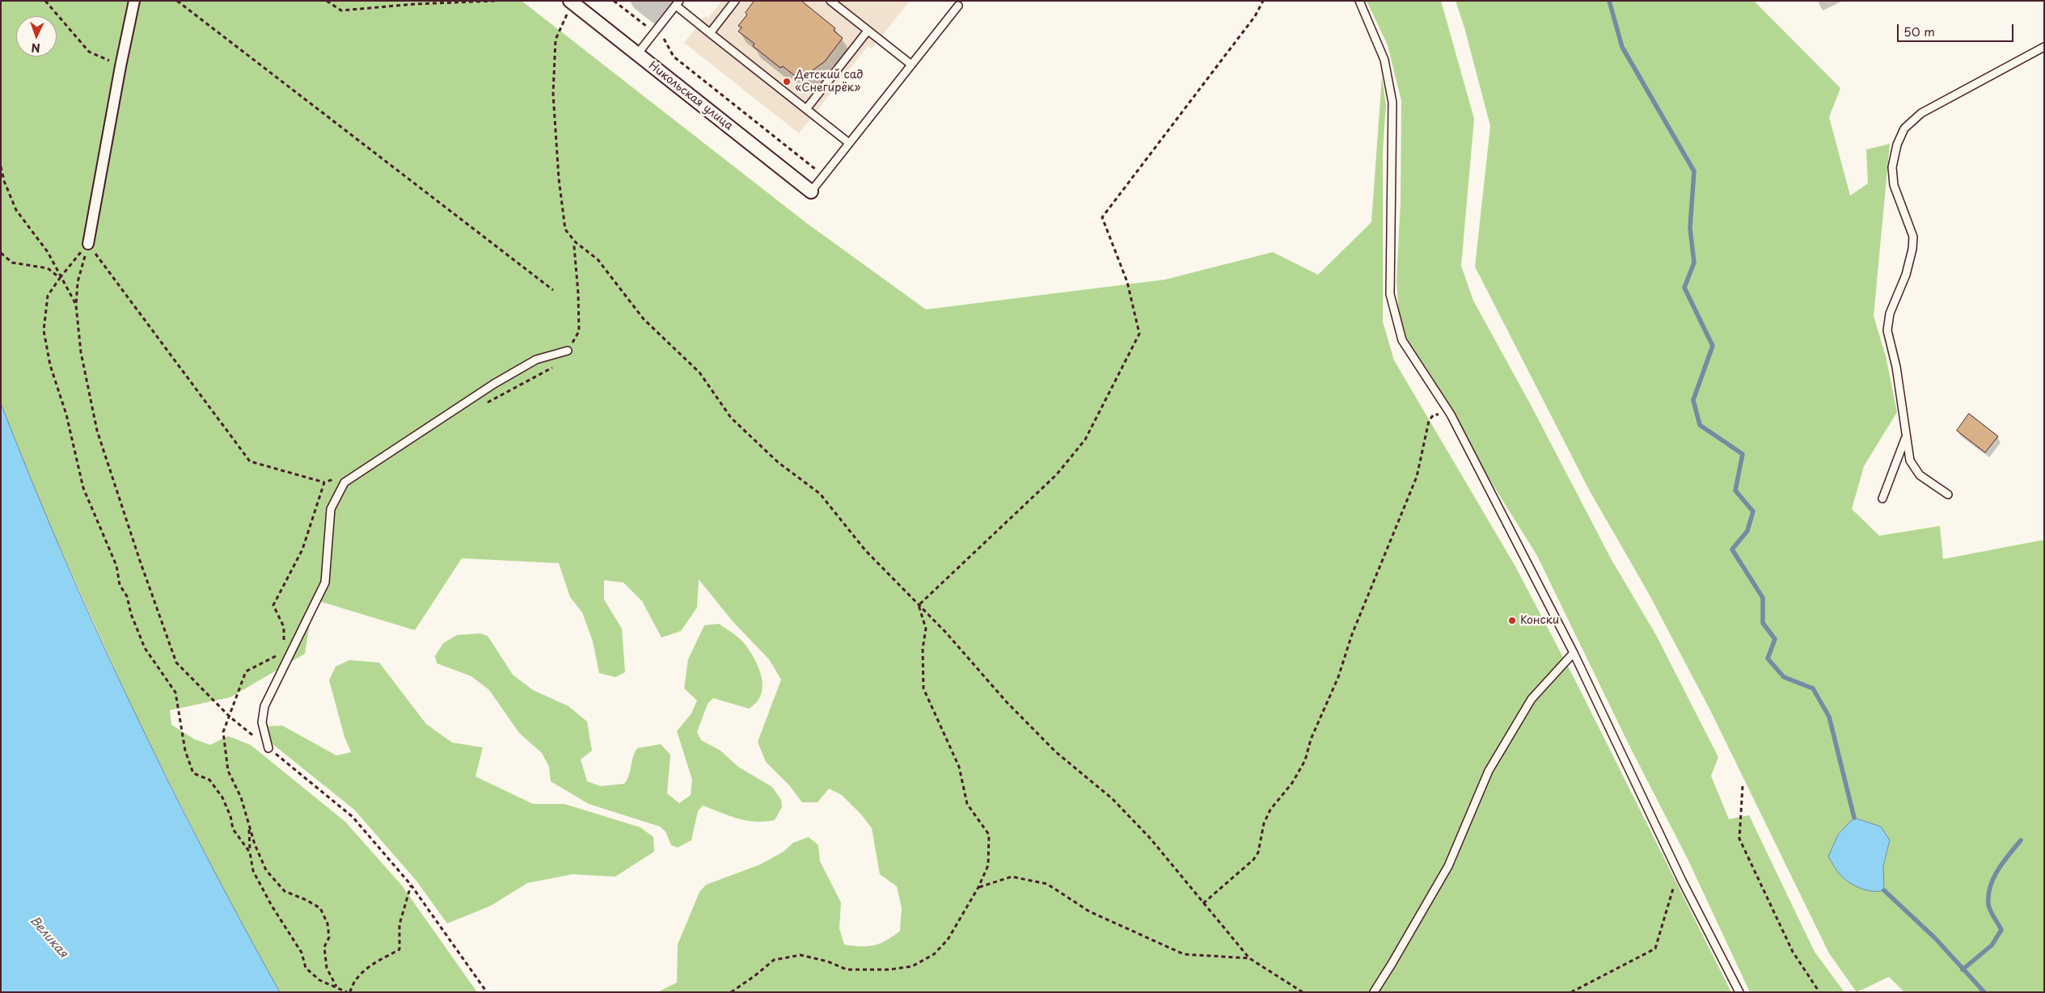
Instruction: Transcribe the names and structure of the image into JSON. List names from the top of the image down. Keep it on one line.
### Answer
{"streets":{"street":["Никольская улица"]},"water":["Великая"],"places":["Детский сад «Снегирёк»","Конски"],"scale_bar":"50 m","north":"bottom"}
